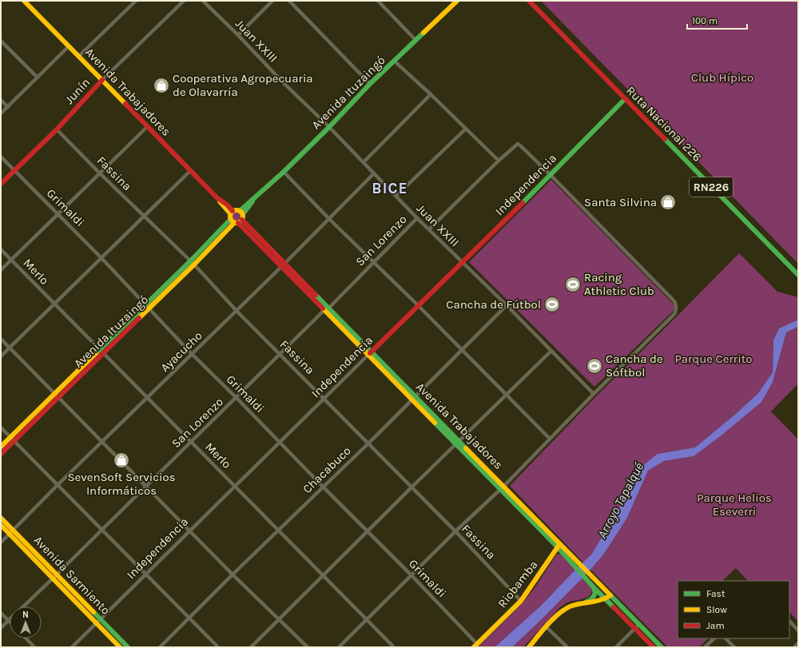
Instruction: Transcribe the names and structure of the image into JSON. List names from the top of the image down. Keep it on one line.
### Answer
{"streets":{"main road":["Junín","Avenida Trabajadores","Avenida Ituzaingó","Ruta Nacional 226","Independencia","RN226","Avenida Sarmiento","Riobamba"],"street":["Juan XXIII","Fassina","Grimaldi","San Lorenzo","Merlo","Ayacucho","Chacabuco"]},"crossings":[["Juan XXIII","Avenida Ituzaingó"],["Juan XXIII","Independencia"],["Juan XXIII","San Lorenzo"],["Juan XXIII","Ayacucho"],["Juan XXIII","Chacabuco"],["Junín","Avenida Trabajadores"],["Junín","Fassina"],["Junín","Grimaldi"],["Avenida Trabajadores","Avenida Ituzaingó"],["Avenida Trabajadores","Independencia"],["Avenida Trabajadores","San Lorenzo"],["Avenida Trabajadores","Ayacucho"],["Avenida Trabajadores","Chacabuco"],["Avenida Trabajadores","Riobamba"],["Avenida Ituzaingó","Fassina"],["Avenida Ituzaingó","Grimaldi"],["Avenida Ituzaingó","Merlo"],["Ruta Nacional 226","Independencia"],["Fassina","Independencia"],["Fassina","San Lorenzo"],["Fassina","Ayacucho"],["Fassina","Chacabuco"],["Fassina","Riobamba"],["Independencia","Grimaldi"],["Independencia","Merlo"],["Independencia","Avenida Sarmiento"],["Grimaldi","San Lorenzo"],["Grimaldi","Ayacucho"],["Grimaldi","Chacabuco"],["Grimaldi","Riobamba"],["San Lorenzo","Merlo"],["San Lorenzo","Avenida Sarmiento"],["Merlo","Ayacucho"],["Merlo","Chacabuco"],["Ayacucho","Avenida Sarmiento"]],"districts":["BICE"],"water":["Arroyo Tapalqué"],"parks":["Club Hípico","Parque Cerrito","Parque Helios Eseverri"],"places":{"shop":["Cooperativa Agropecuaria de Olavarría","Santa Silvina","SevenSoft Servicios Informáticos"],"sports":["Racing Athletic Club","Cancha de Fútbol","Cancha de Sóftbol"]},"legend":["Fast","Slow","Jam"],"scale_bar":"100 m","north":"top"}
